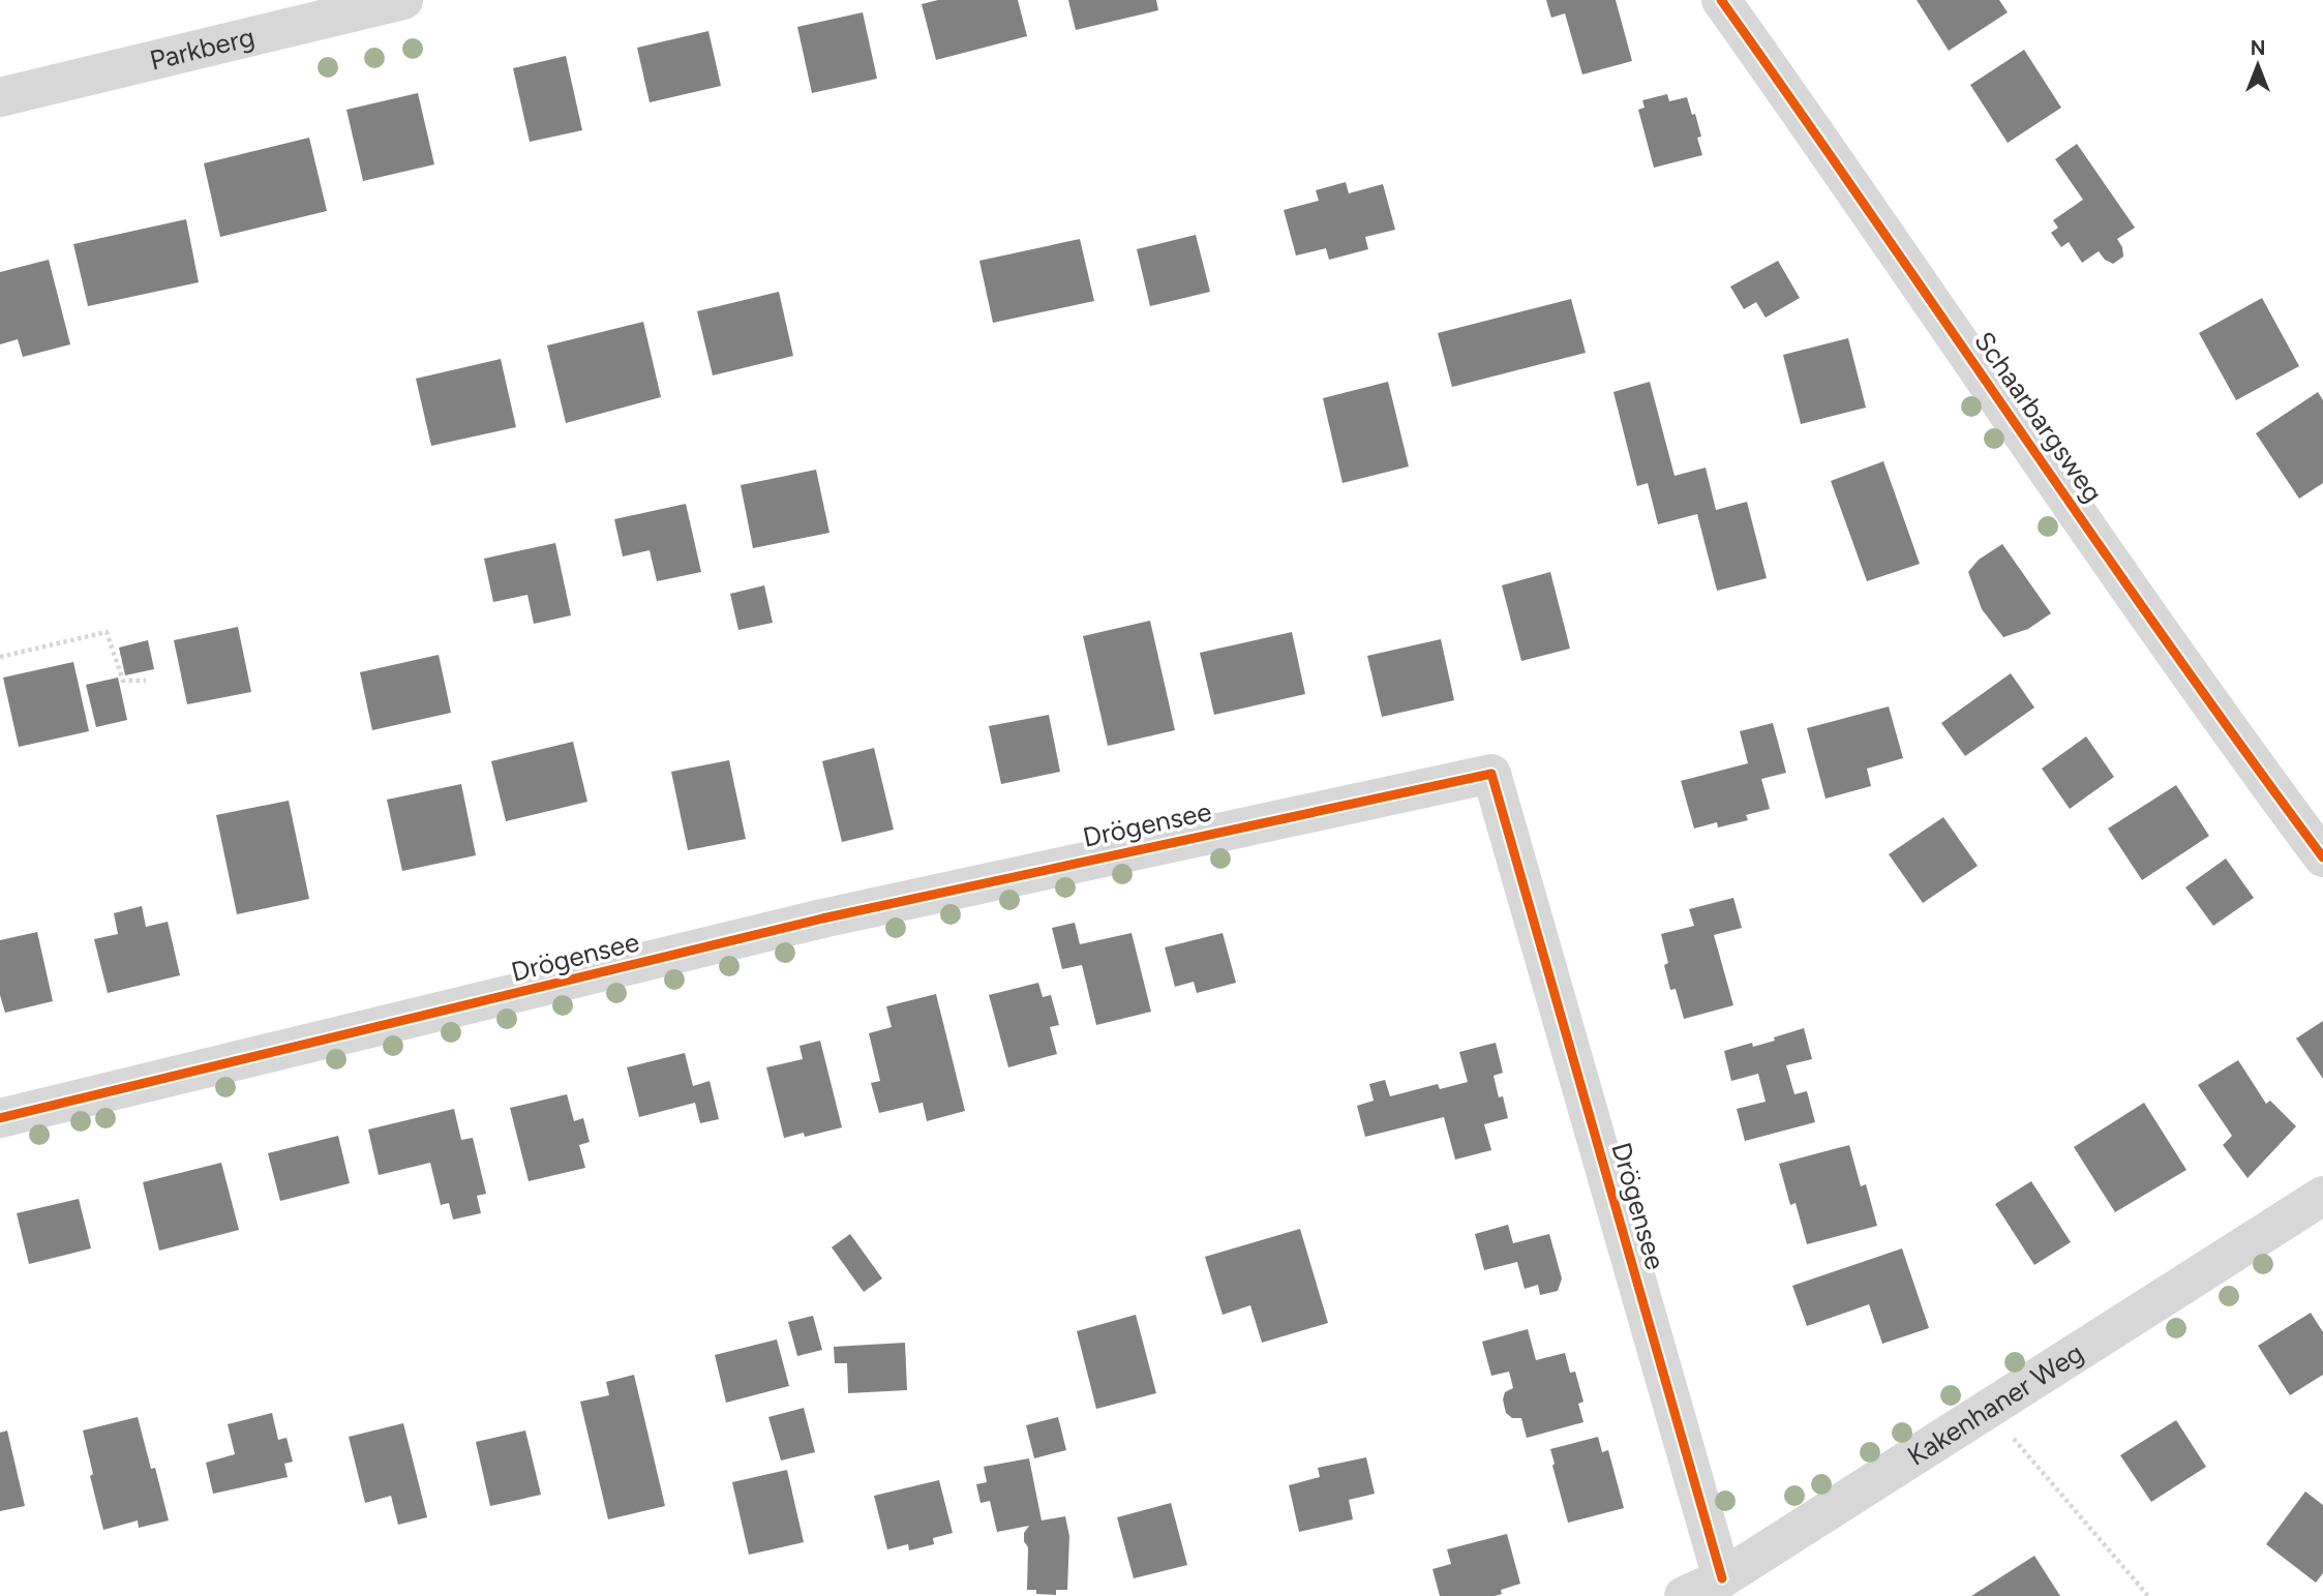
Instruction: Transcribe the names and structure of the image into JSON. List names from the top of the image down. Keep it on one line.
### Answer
{"streets":{"street":["Parkberg","Schaarbargsweg","Drögensee","Kakenhaner Weg"]},"crossings":[["Drögensee","Kakenhaner Weg"]],"north":"top"}
